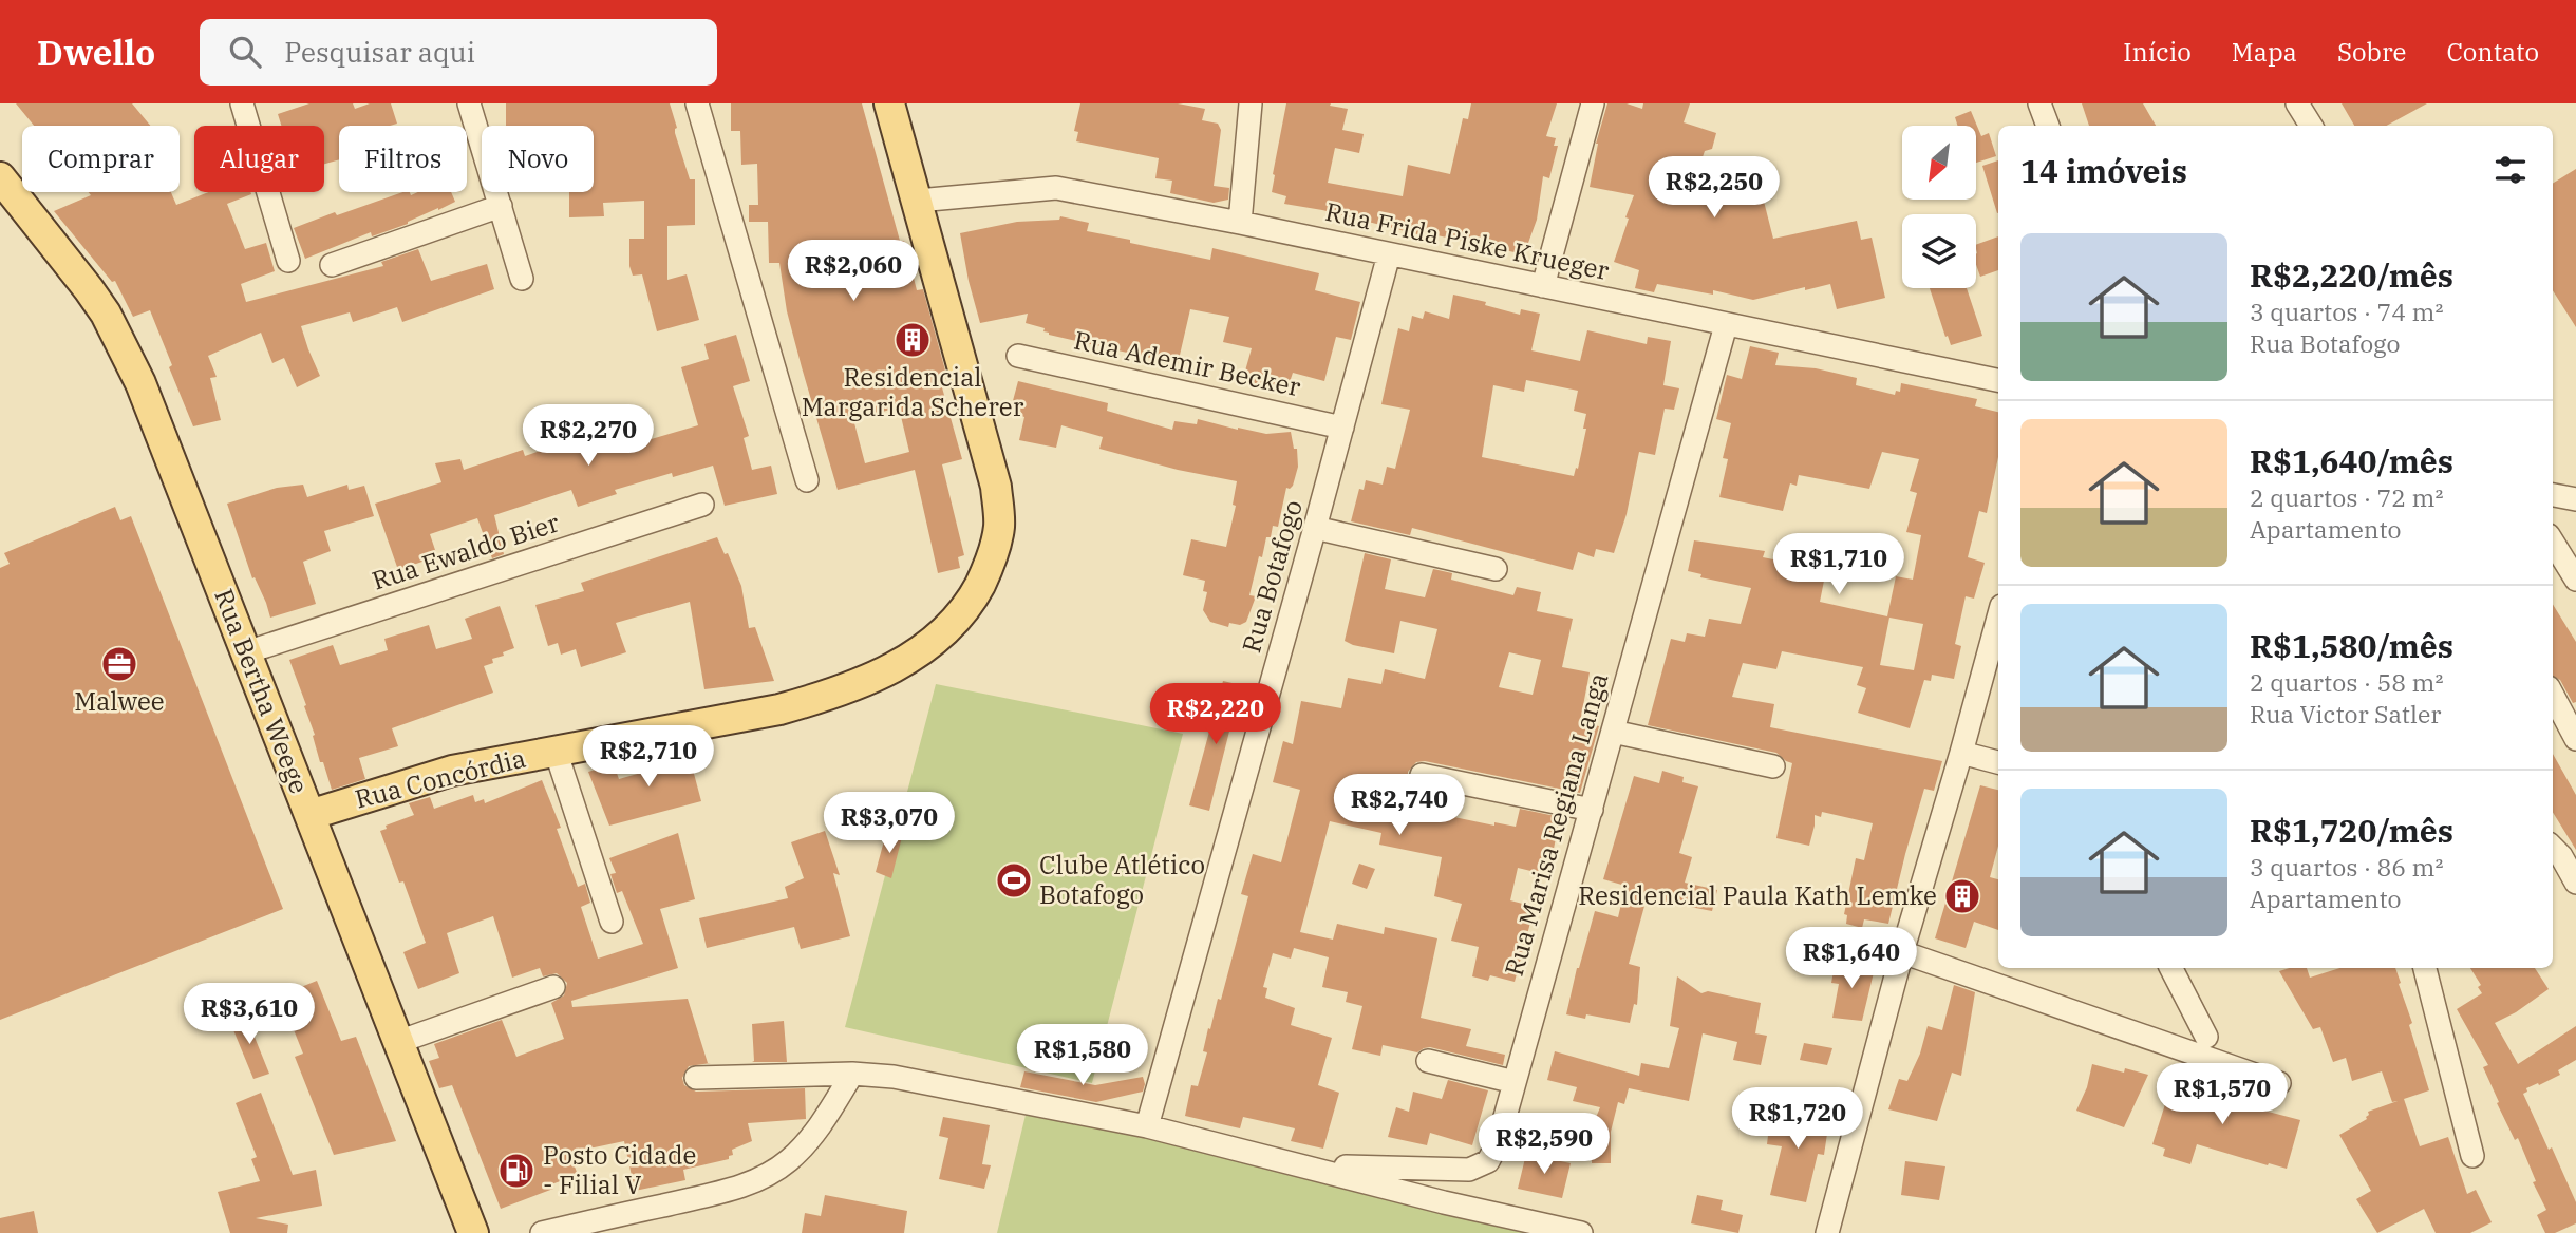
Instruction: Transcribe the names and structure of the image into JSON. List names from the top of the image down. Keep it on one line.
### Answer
{"streets":{"main road":["Rua Bertha Weege","Rua Concórdia"],"street":["Rua Frida Piske Krueger","Rua Ademir Becker","Rua Ewaldo Bier","Rua Botafogo","Rua Marisa Regiana Langa"]},"crossings":[["Rua Frida Piske Krueger","Rua Botafogo"],["Rua Frida Piske Krueger","Rua Concórdia"],["Rua Frida Piske Krueger","Rua Marisa Regiana Langa"],["Rua Ademir Becker","Rua Botafogo"],["Rua Ewaldo Bier","Rua Bertha Weege"],["Rua Bertha Weege","Rua Concórdia"]],"places":{"building":["Residencial Margarida Scherer","Residencial Paula Kath Lemke"],"office":["Malwee"],"sports":["Clube Atlético Botafogo"],"fuel station":["Posto Cidade - Filial V"]},"north":"bottom left","page":{"header":"Dwello","search":"Pesquisar aqui","nav":["Início","Mapa","Sobre","Contato"],"chip":["Comprar","Alugar","Filtros","Novo"],"heading":"14 imóveis","price":["R$2,250","R$2,060","R$2,270","R$1,710","R$2,220","R$2,710","R$2,740","R$3,070","R$1,640","R$3,610","R$1,580","R$1,570","R$1,720","R$2,590"],"list":[{"name":"R$2,220/mês","note":"3 quartos · 74 m² · Rua Botafogo"},{"name":"R$1,640/mês","note":"2 quartos · 72 m² · Apartamento"},{"name":"R$1,580/mês","note":"2 quartos · 58 m² · Rua Victor Satler"},{"name":"R$1,720/mês","note":"3 quartos · 86 m² · Apartamento"}]}}
